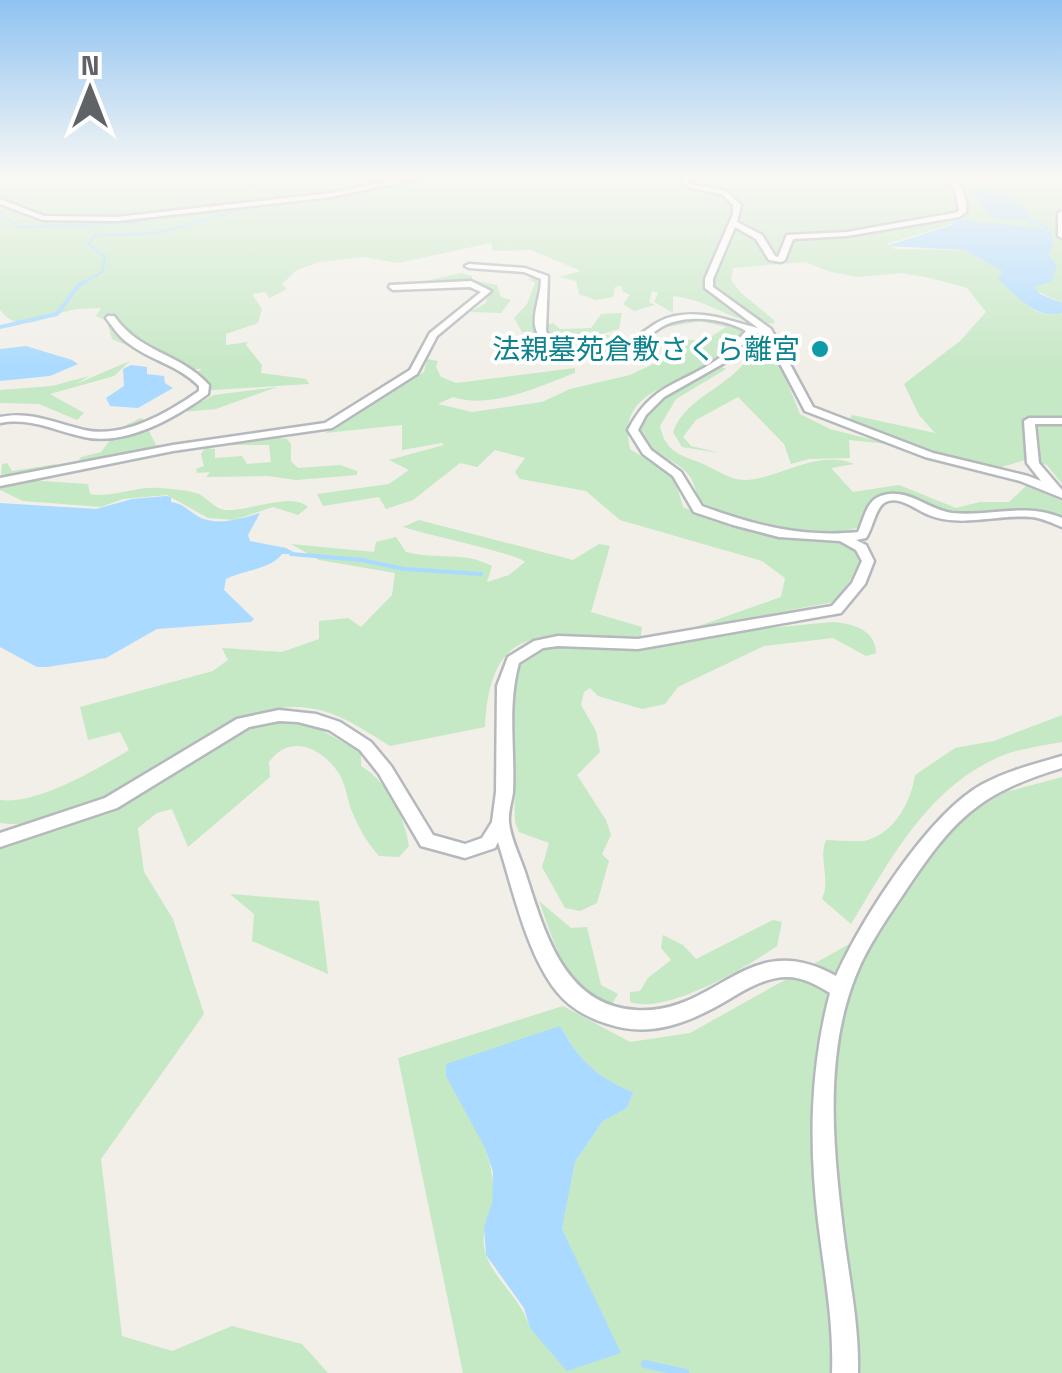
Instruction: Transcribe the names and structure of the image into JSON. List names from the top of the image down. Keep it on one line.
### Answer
{"places":["法親墓苑倉敷さくら離宮"],"north":"top"}
